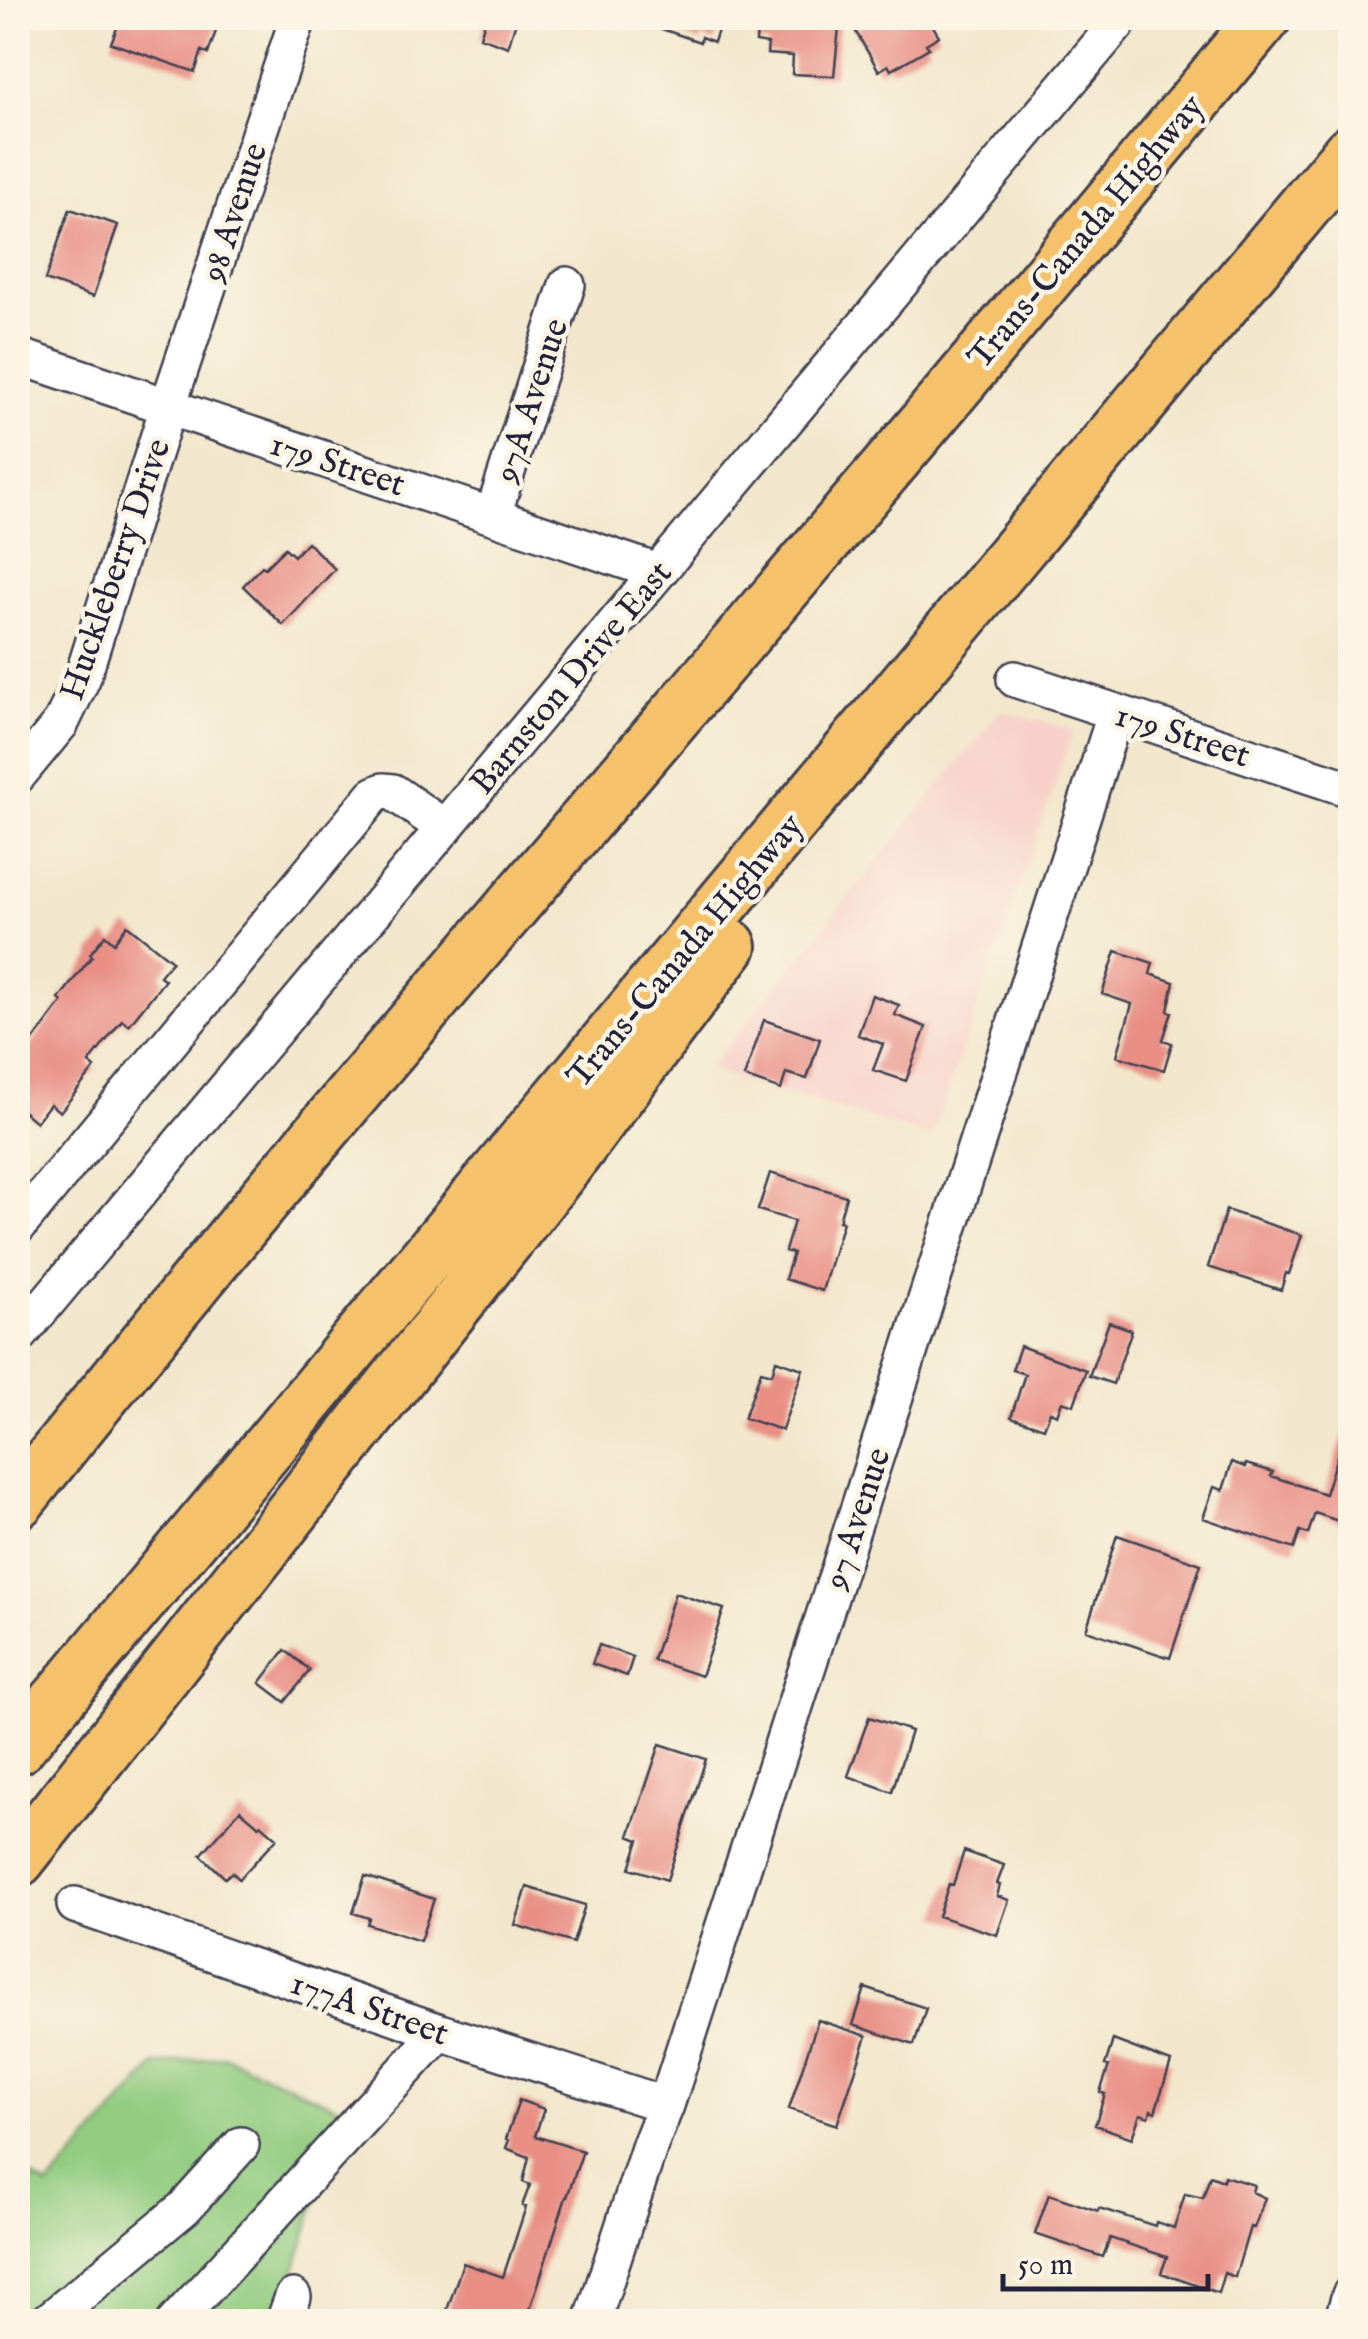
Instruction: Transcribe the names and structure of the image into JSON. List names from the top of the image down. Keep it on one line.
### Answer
{"streets":{"highway":["Trans-Canada Highway"],"street":["98 Avenue","97A Avenue","179 Street","Huckleberry Drive","Barnston Drive East","97 Avenue","177A Street"]},"crossings":[["98 Avenue","179 Street"],["98 Avenue","Huckleberry Drive"],["97A Avenue","179 Street"],["179 Street","Huckleberry Drive"],["179 Street","Barnston Drive East"],["179 Street","97 Avenue"],["97 Avenue","177A Street"]],"scale_bar":"50 m"}
